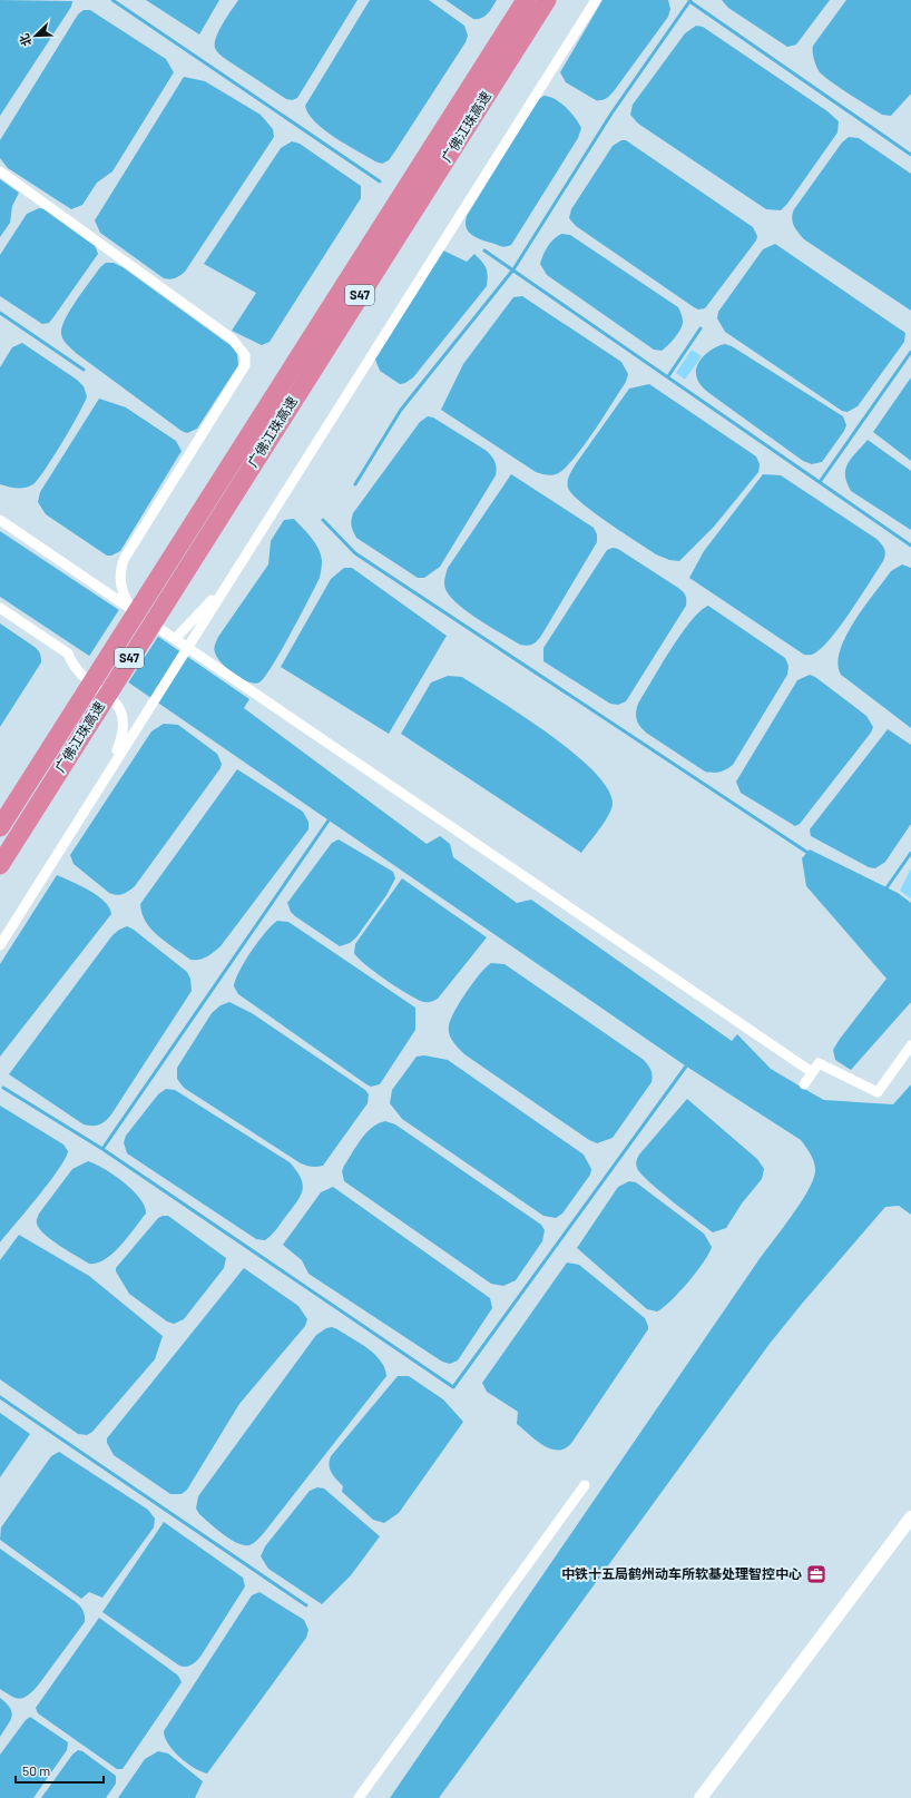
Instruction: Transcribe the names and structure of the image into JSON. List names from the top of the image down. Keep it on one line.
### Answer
{"streets":{"highway":["广佛江珠高速","S47"]},"places":{"office":["中铁十五局鹤州动车所软基处理智控中心"]},"scale_bar":"50 m","north":"bottom left"}
